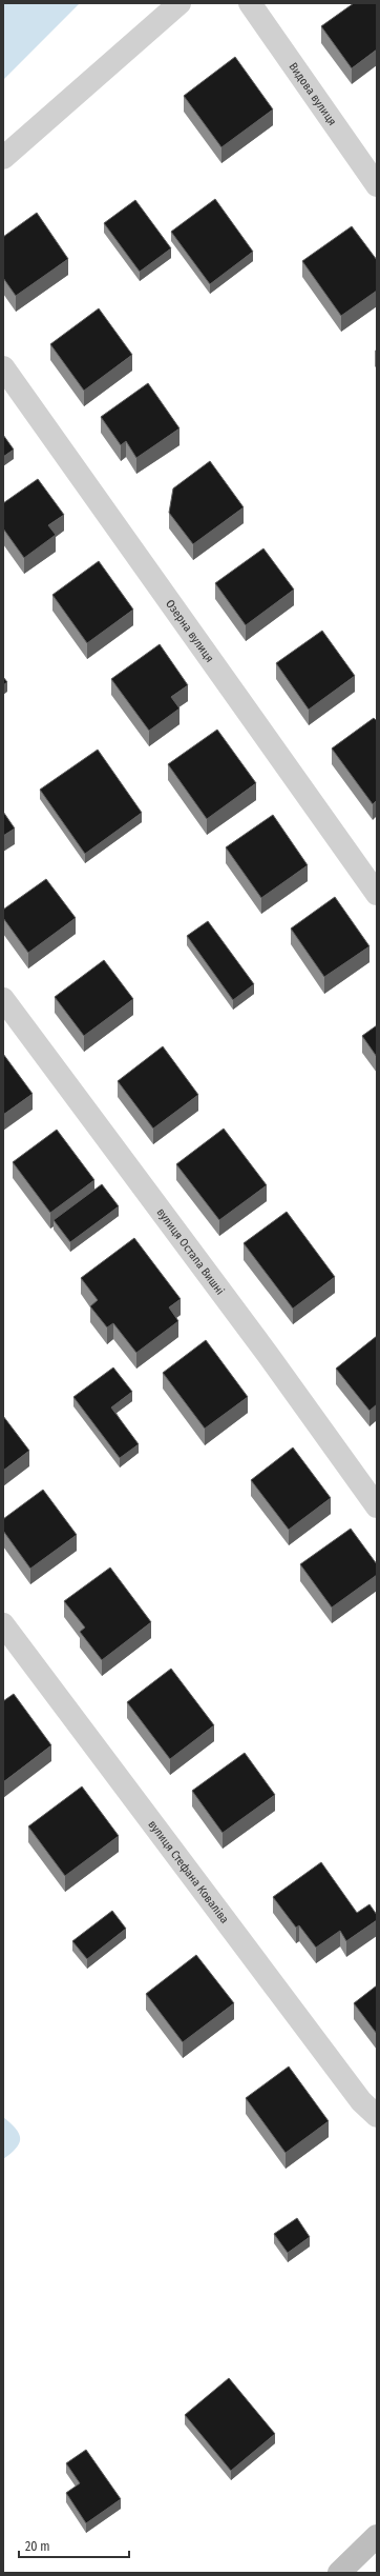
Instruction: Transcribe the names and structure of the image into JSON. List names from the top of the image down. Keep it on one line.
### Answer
{"streets":{"street":["Видова вулиця","Озерна вулиця","вулиця Остапа Вишні","вулиця Стефана Коваліва"]},"scale_bar":"20 m"}
